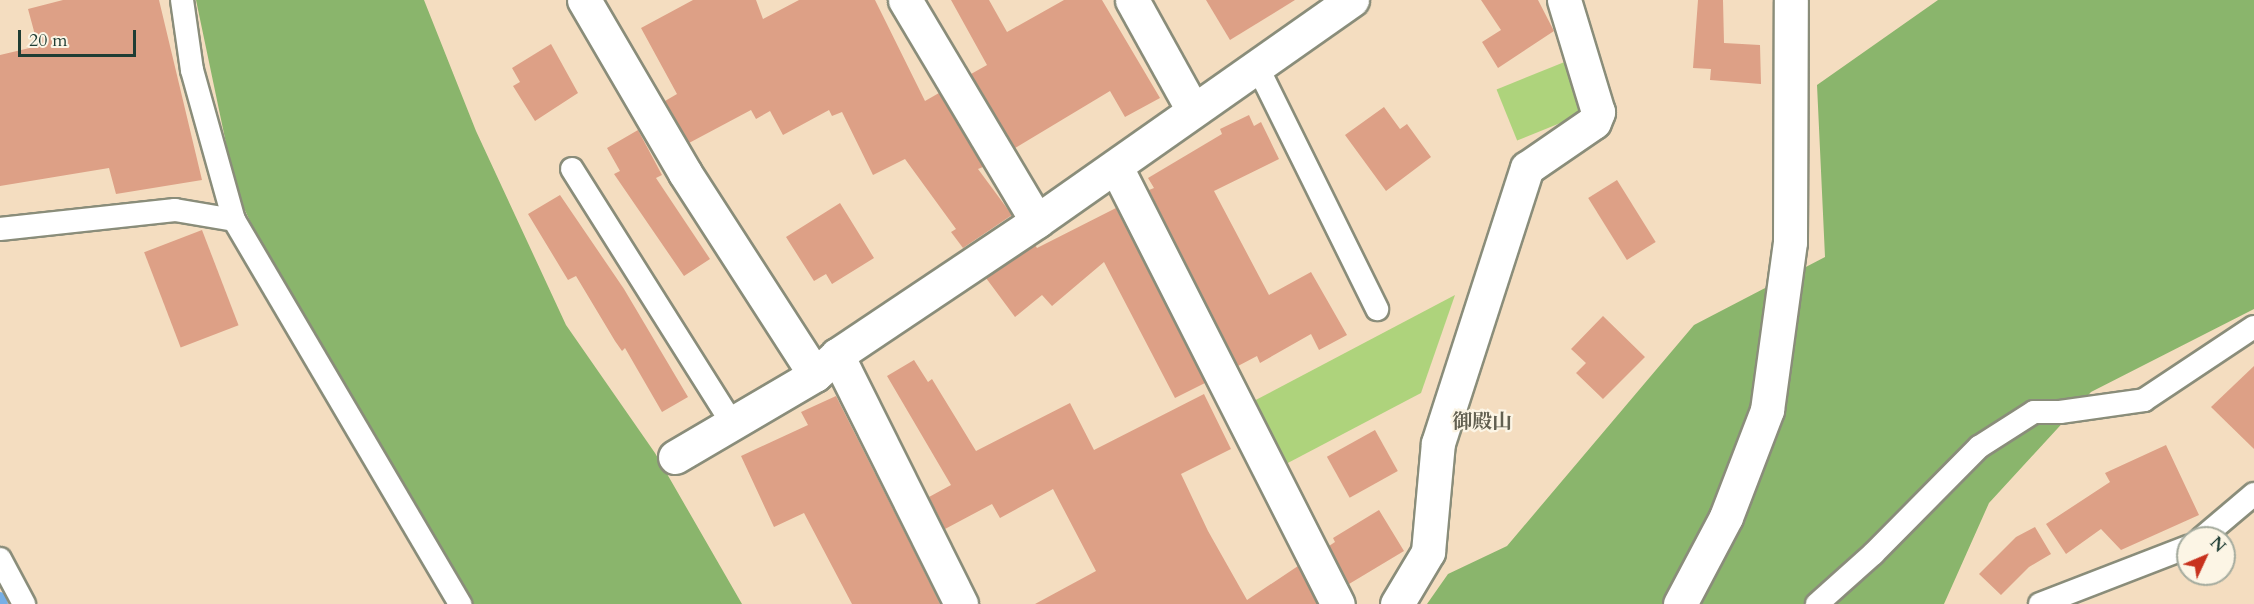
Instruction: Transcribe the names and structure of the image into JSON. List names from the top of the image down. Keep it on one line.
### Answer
{"districts":["御殿山"],"scale_bar":"20 m","north":"top right"}
